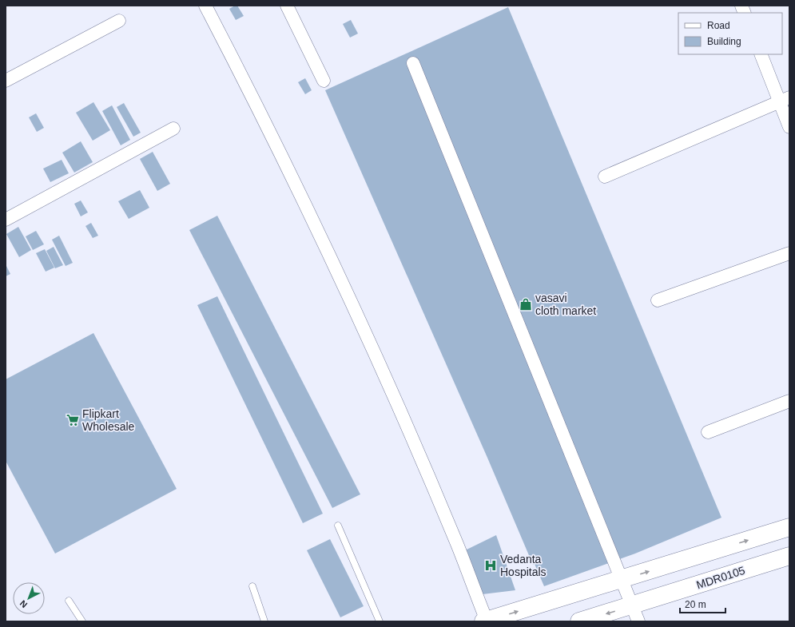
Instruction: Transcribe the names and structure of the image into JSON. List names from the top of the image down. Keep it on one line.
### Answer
{"streets":{"main road":["MDR0105"]},"places":{"shop":["vasavi cloth market"],"supermarket":["Flipkart Wholesale"],"hospital":["Vedanta Hospitals"]},"legend":["Road","Building"],"scale_bar":"20 m","north":"bottom left"}
